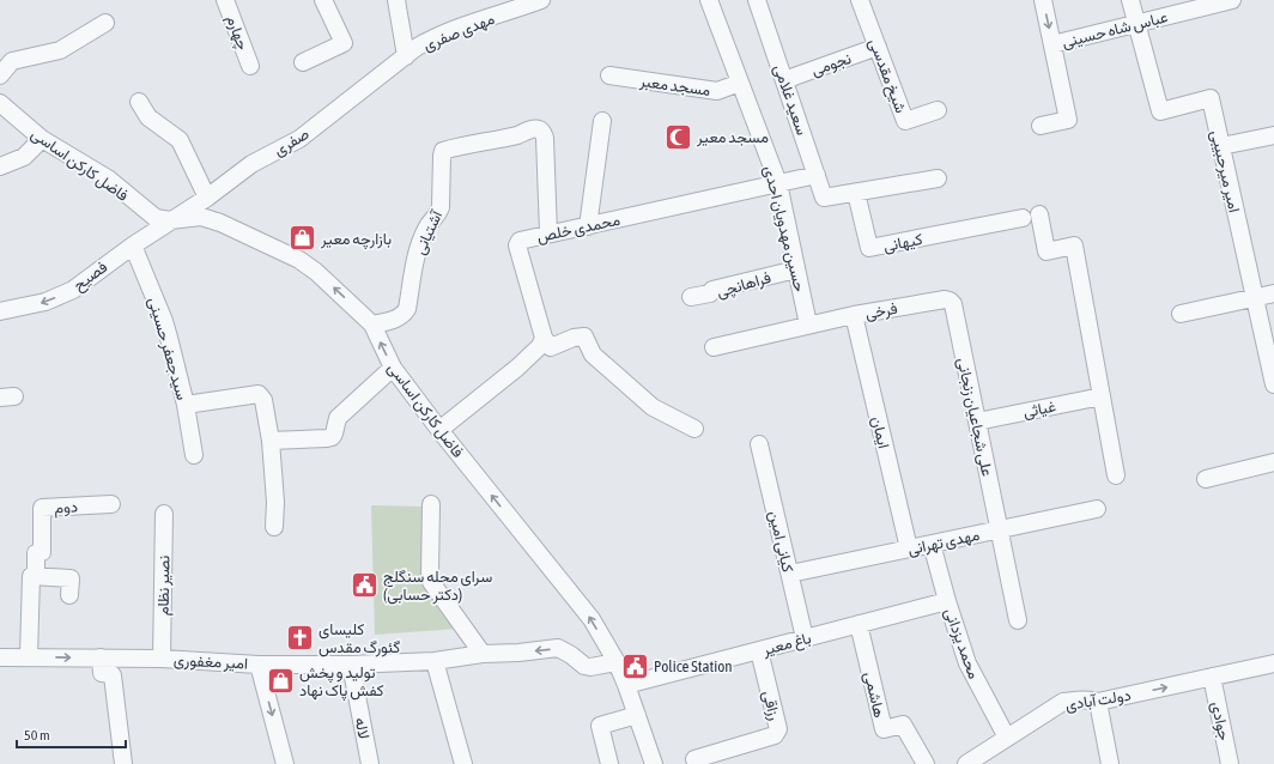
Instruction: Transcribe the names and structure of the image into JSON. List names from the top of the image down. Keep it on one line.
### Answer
{"streets":{"street":["عباس شاه حسینی","مهدی صفری","چهارم","نجومی","شیخ مقدسی","مسجد معبر","سعید غلامی","صفری","فاضل کارکن اساسی","امیر میرحبیبی","محمدی خلص","حسین مهدویان احدی","آشتیانی","کیهانی","فصیح","فراهانچی","فرخی","سیدجعفر حسینی","غیاثی","علی شجاعیان زنجانی","ایمان","دوم","کیانی امین","مهدی تهرانی","نصیر نظام","باغ معیر","محمد یزدانی","امیر مغفوری","هاشمی","دولت آبادی","رزاقی","جوادی","لاله"]},"crossings":[["عباس شاه حسینی","امیر میرحبیبی"],["مهدی صفری","صفری"],["نجومی","شیخ مقدسی"],["نجومی","سعید غلامی"],["مسجد معبر","حسین مهدویان احدی"],["سعید غلامی","محمدی خلص"],["سعید غلامی","کیهانی"],["صفری","فاضل کارکن اساسی"],["صفری","فصیح"],["فاضل کارکن اساسی","آشتیانی"],["فاضل کارکن اساسی","فصیح"],["فاضل کارکن اساسی","باغ معیر"],["فاضل کارکن اساسی","امیر مغفوری"],["محمدی خلص","حسین مهدویان احدی"],["محمدی خلص","آشتیانی"],["حسین مهدویان احدی","فراهانچی"],["حسین مهدویان احدی","فرخی"],["کیهانی","غیاثی"],["فصیح","سیدجعفر حسینی"],["فرخی","علی شجاعیان زنجانی"],["فرخی","ایمان"],["غیاثی","علی شجاعیان زنجانی"],["علی شجاعیان زنجانی","مهدی تهرانی"],["ایمان","مهدی تهرانی"],["کیانی امین","مهدی تهرانی"],["کیانی امین","باغ معیر"],["مهدی تهرانی","محمد یزدانی"],["نصیر نظام","امیر مغفوری"],["باغ معیر","محمد یزدانی"],["باغ معیر","هاشمی"],["باغ معیر","رزاقی"],["محمد یزدانی","دولت آبادی"],["امیر مغفوری","لاله"],["دولت آبادی","جوادی"]],"one_way":["فاضل کارکن اساسی","دولت آبادی"],"places":{"mosque":["مسجد معیر"],"shop":["بازارچه معیر","تولید و پخش کفش پاک نهاد"],"public building":["سرای محله سنگلج (دکتر حسابی)","Police Station"],"church":["کلیسای گئورگ مقدس"]},"scale_bar":"50 m"}
